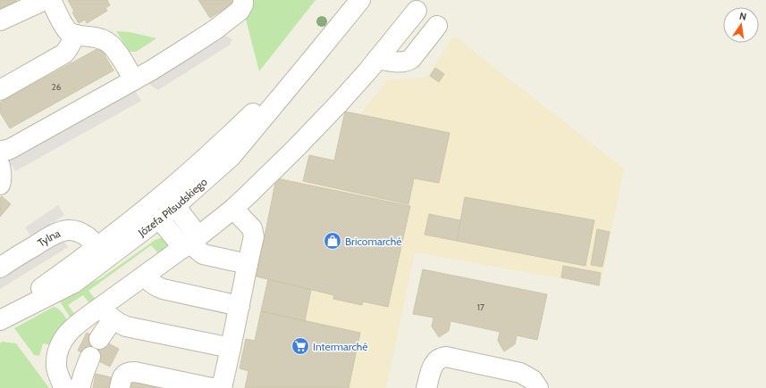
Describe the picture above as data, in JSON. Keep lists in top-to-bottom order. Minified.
{"streets":{"street":["Józefa Piłsudskiego","Tylna"]},"crossings":[["Józefa Piłsudskiego","Tylna"]],"places":{"shop":["Bricomarché"],"supermarket":["Intermarché"]},"house_numbers":["26","17"],"north":"top"}
